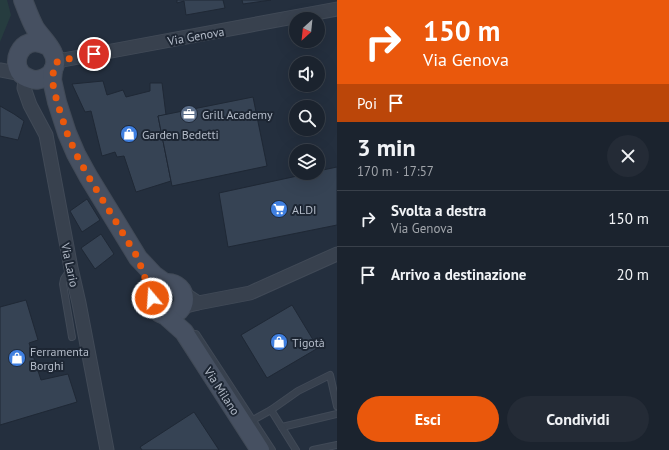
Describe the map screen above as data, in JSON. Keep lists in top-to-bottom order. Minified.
{"streets":{"main road":["Via Milano"],"street":["Via Genova","Via Lario"]},"crossings":[["Via Genova","Via Lario"]],"places":{"office":["Grill Academy"],"shop":["Garden Bedetti","Tigotà","Ferramenta Borghi"],"supermarket":["ALDI"]},"north":"bottom left","page":{"turn":["150 m","Via Genova"],"then":"Poi","heading":["3 min","170 m · 17:57"],"list":[{"name":"Svolta a destra","note":"Via Genova","value":"150 m"},{"name":"Arrivo a destinazione","value":"20 m"}],"buttons":["Esci","Condividi"]}}
